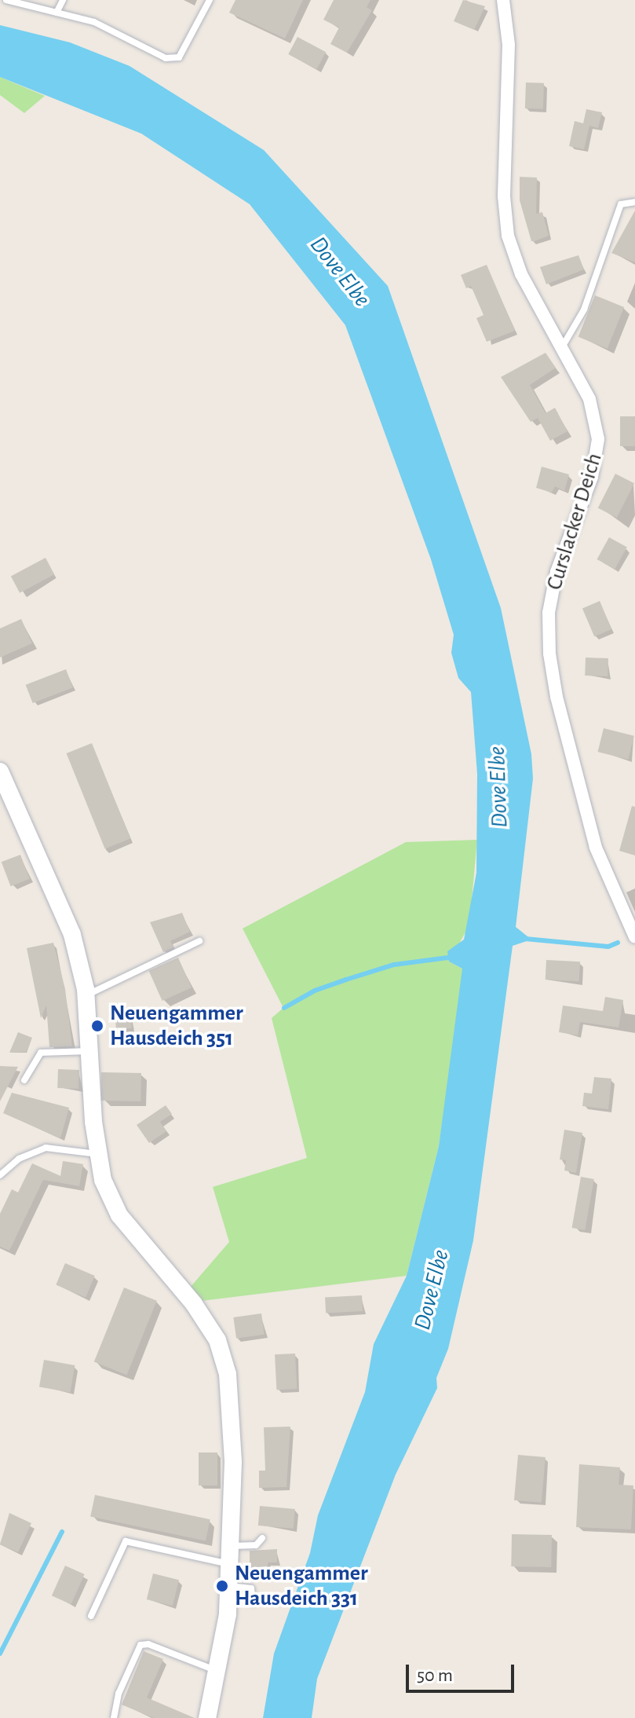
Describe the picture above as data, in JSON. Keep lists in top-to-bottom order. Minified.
{"streets":{"street":["Curslacker Deich"]},"water":["Dove Elbe"],"places":["Neuengammer Hausdeich 351","Neuengammer Hausdeich 331"],"scale_bar":"50 m"}
